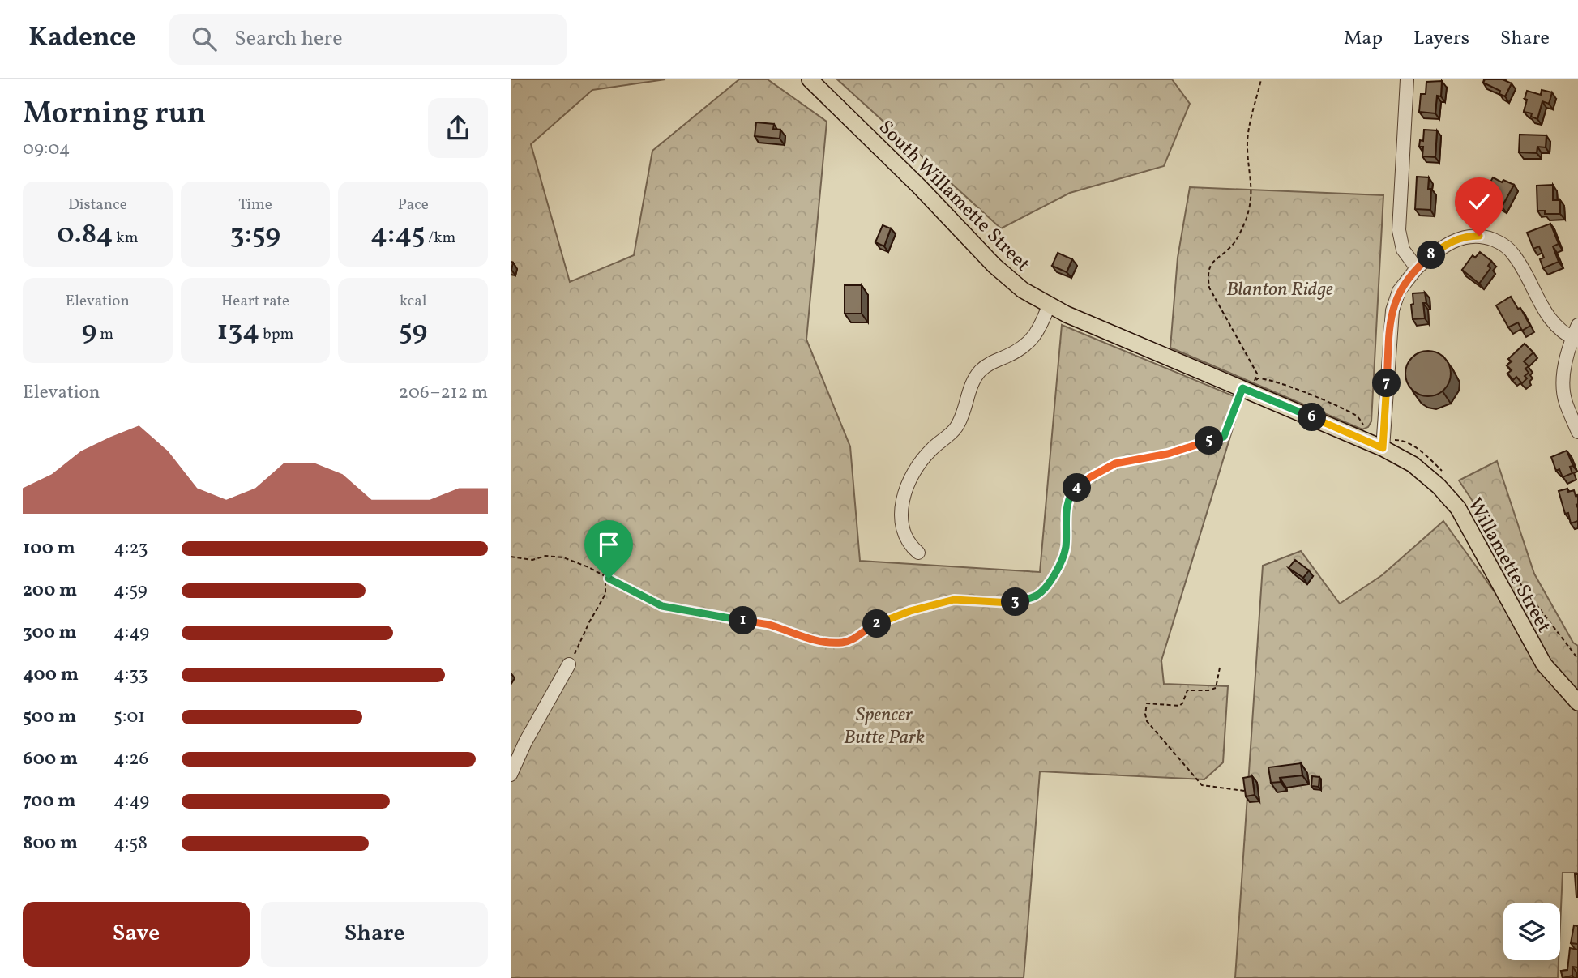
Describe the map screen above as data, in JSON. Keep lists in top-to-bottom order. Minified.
{"streets":{"main road":["South Willamette Street","Willamette Street"]},"crossings":[["South Willamette Street","Willamette Street"]],"parks":["Blanton Ridge","Spencer Butte Park"],"page":{"header":"Kadence","search":"Search here","nav":["Map","Layers","Share"],"heading":["Morning run","09:04"],"stats":[["Distance","0.84 km"],["Time","3:59"],["Pace","4:45 /km"],["Elevation","9 m"],["Heart rate","134 bpm"],["kcal","59"]],"pins":["8","7","6","5","4","3","1","2"],"chart":["Elevation","206–212 m"],"list":[{"name":"100 m","note":"4:23"},{"name":"200 m","note":"4:59"},{"name":"300 m","note":"4:49"},{"name":"400 m","note":"4:33"},{"name":"500 m","note":"5:01"},{"name":"600 m","note":"4:26"},{"name":"700 m","note":"4:49"},{"name":"800 m","note":"4:58"}],"buttons":["Save","Share"]}}
